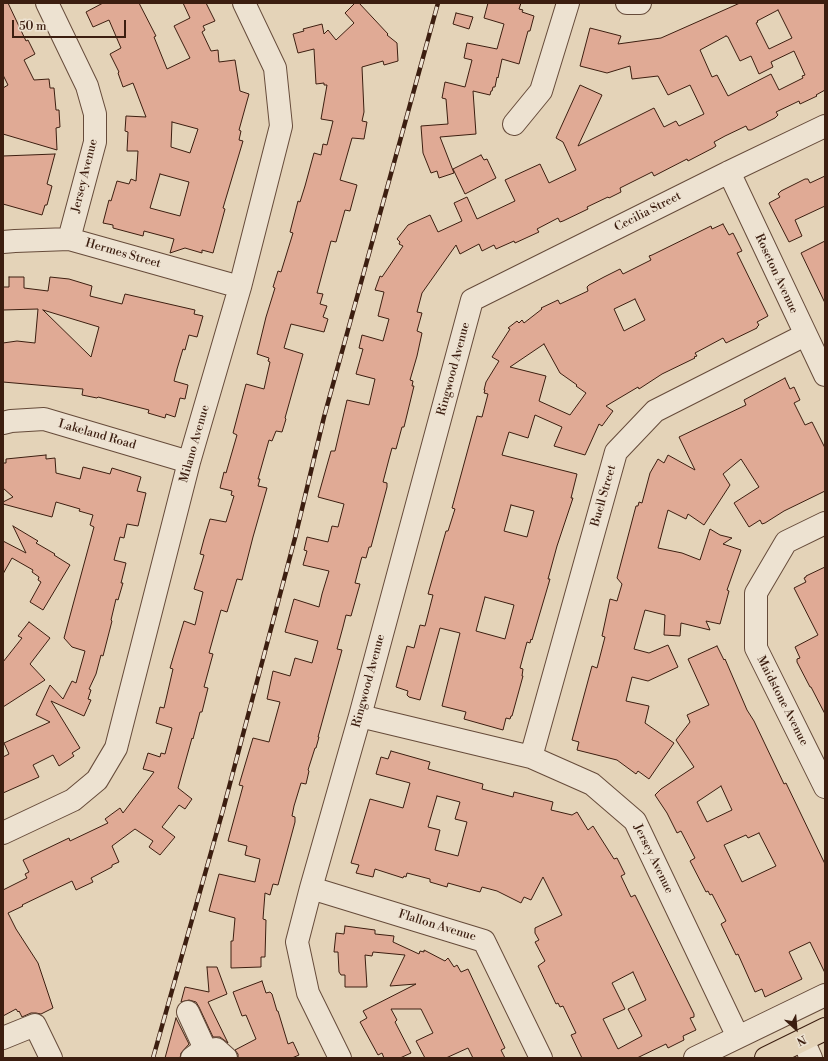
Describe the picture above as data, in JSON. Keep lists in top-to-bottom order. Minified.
{"streets":{"street":["Jersey Avenue","Cecilia Street","Hermes Street","Roseton Avenue","Ringwood Avenue","Lakeland Road","Milano Avenue","Buell Street","Maidstone Avenue","Flallon Avenue"]},"crossings":[["Jersey Avenue","Hermes Street"],["Jersey Avenue","Ringwood Avenue"],["Jersey Avenue","Buell Street"],["Cecilia Street","Roseton Avenue"],["Cecilia Street","Ringwood Avenue"],["Hermes Street","Milano Avenue"],["Roseton Avenue","Buell Street"],["Ringwood Avenue","Flallon Avenue"],["Lakeland Road","Milano Avenue"]],"scale_bar":"50 m","north":"bottom right"}
